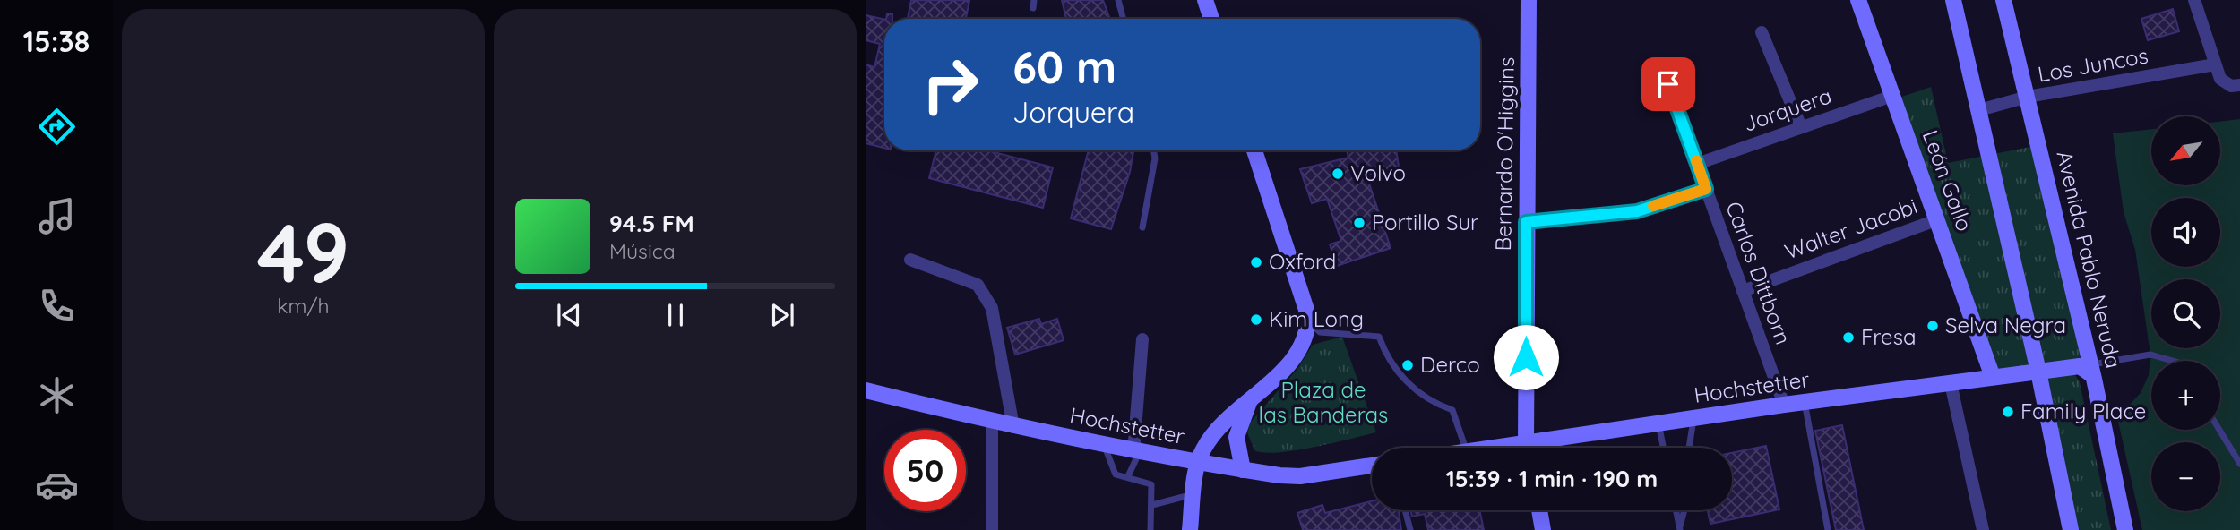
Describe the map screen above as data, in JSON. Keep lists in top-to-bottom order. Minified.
{"streets":{"main road":["Bernardo O'Higgins","León Gallo","Avenida Pablo Neruda","Hochstetter"],"street":["Los Juncos","Jorquera","Walter Jacobi","Carlos Dittborn"]},"crossings":[["Los Juncos","Avenida Pablo Neruda"],["Jorquera","León Gallo"],["Jorquera","Carlos Dittborn"],["Bernardo O'Higgins","Hochstetter"],["León Gallo","Walter Jacobi"],["León Gallo","Hochstetter"],["Walter Jacobi","Carlos Dittborn"],["Avenida Pablo Neruda","Hochstetter"],["Carlos Dittborn","Hochstetter"]],"parks":["Plaza de las Banderas"],"places":["Volvo","Portillo Sur","Oxford","Kim Long","Selva Negra","Fresa","Derco","Family Place"],"north":"bottom left","page":{"tabs":"15:38","tile":["49","km/h"],"turn":["60 m","Jorquera"],"map_buttons":["+","−"],"song":["94.5 FM","Música"],"limit":"50","trip":"15:39 · 1 min · 190 m"}}
